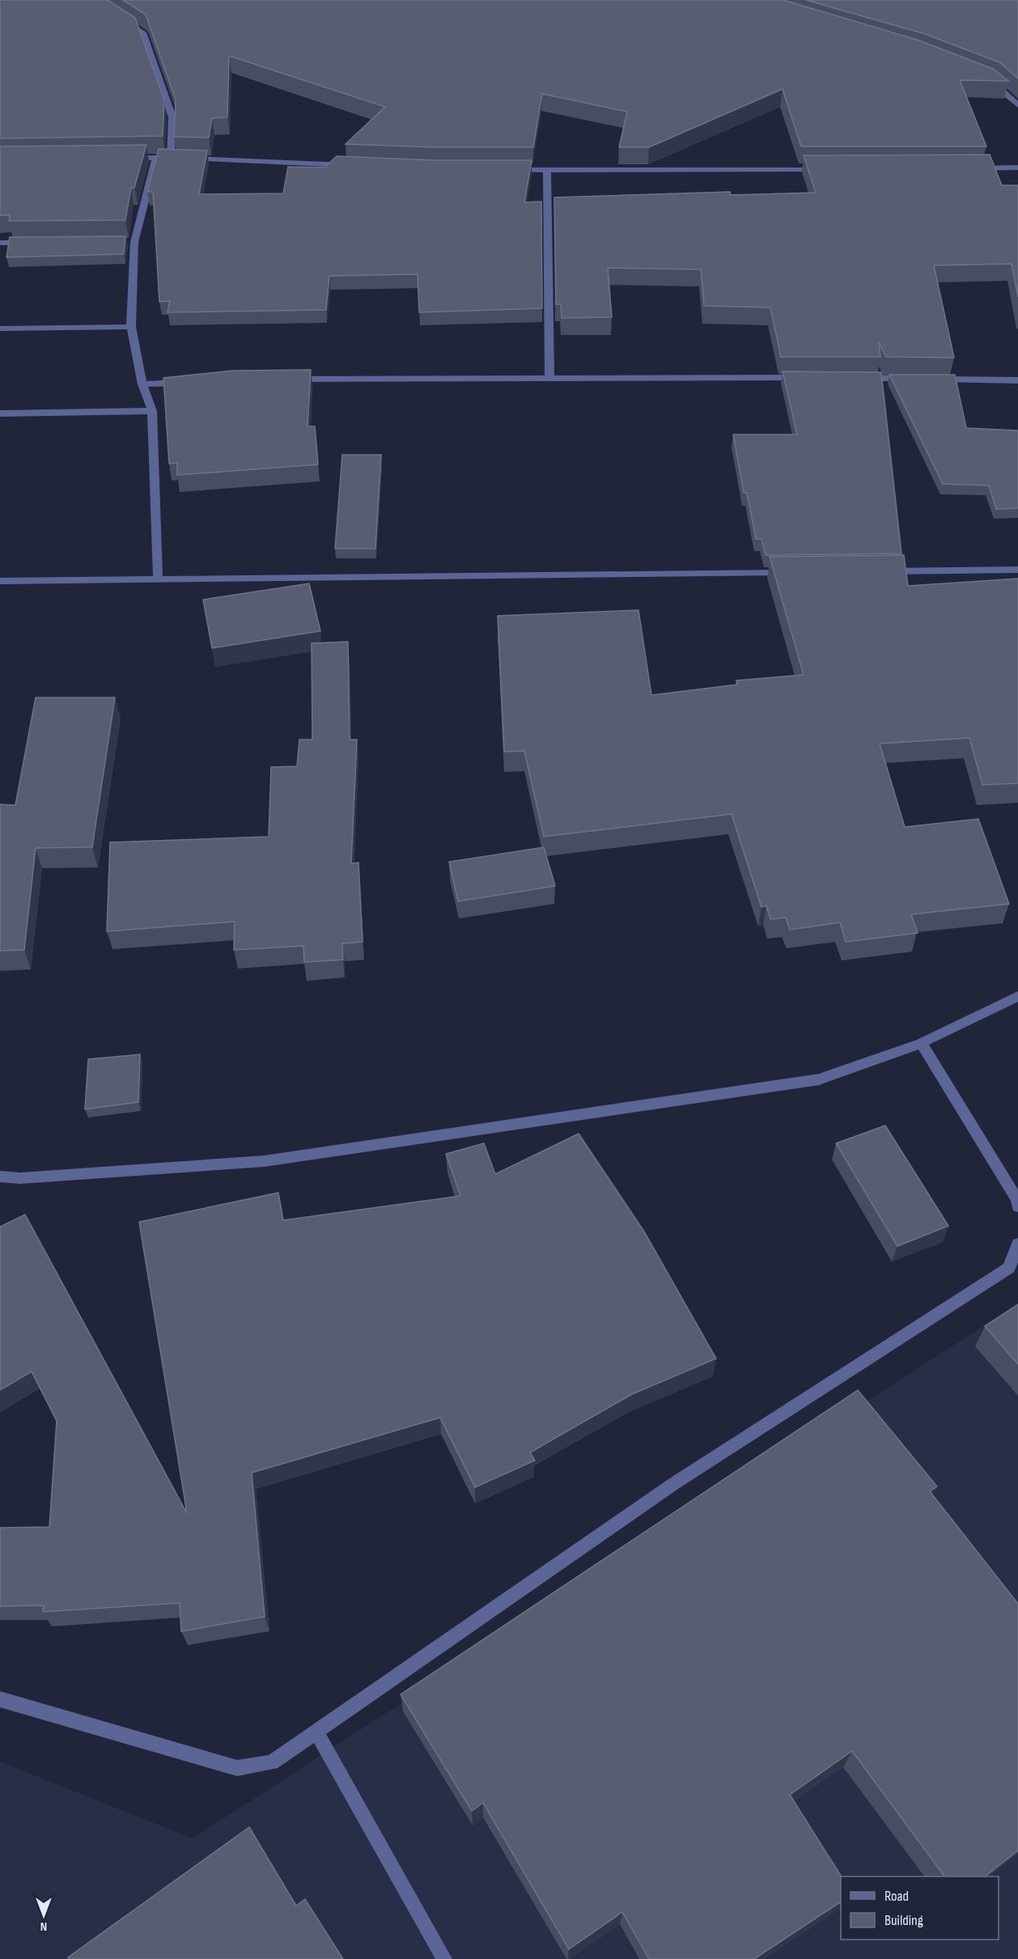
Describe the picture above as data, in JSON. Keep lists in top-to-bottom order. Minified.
{"legend":["Road","Building"],"north":"bottom"}
